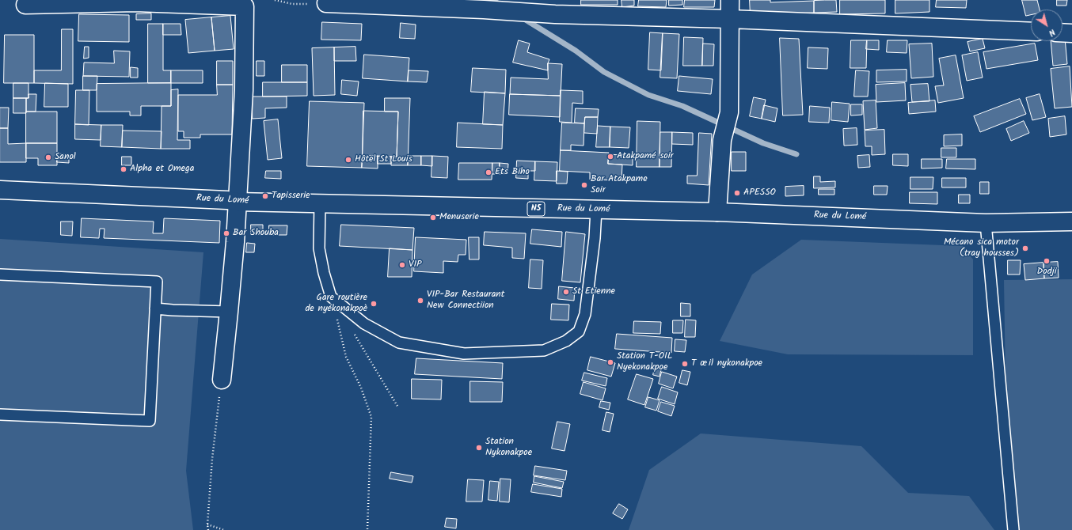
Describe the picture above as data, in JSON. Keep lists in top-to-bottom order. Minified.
{"streets":{"street":["Rue du Lomé","N5"]},"places":["Atakpamé soir","Sanol","Hôtel St Louis","Alpha et Omega","Ets Biho","Bar Atakpame Soir","APESSO","Tapisserie","Menuserie","Bar Shouba","Mécano sica motor (tray housses)","Dodji","VIP","St Etienne","VIP-Bar Restaurant New Connectiion","Gare routière de nyékonakpoè","Station T-OIL Nyekonakpoe","T œil nykonakpoe","Station Nykonakpoe"],"north":"bottom right"}
